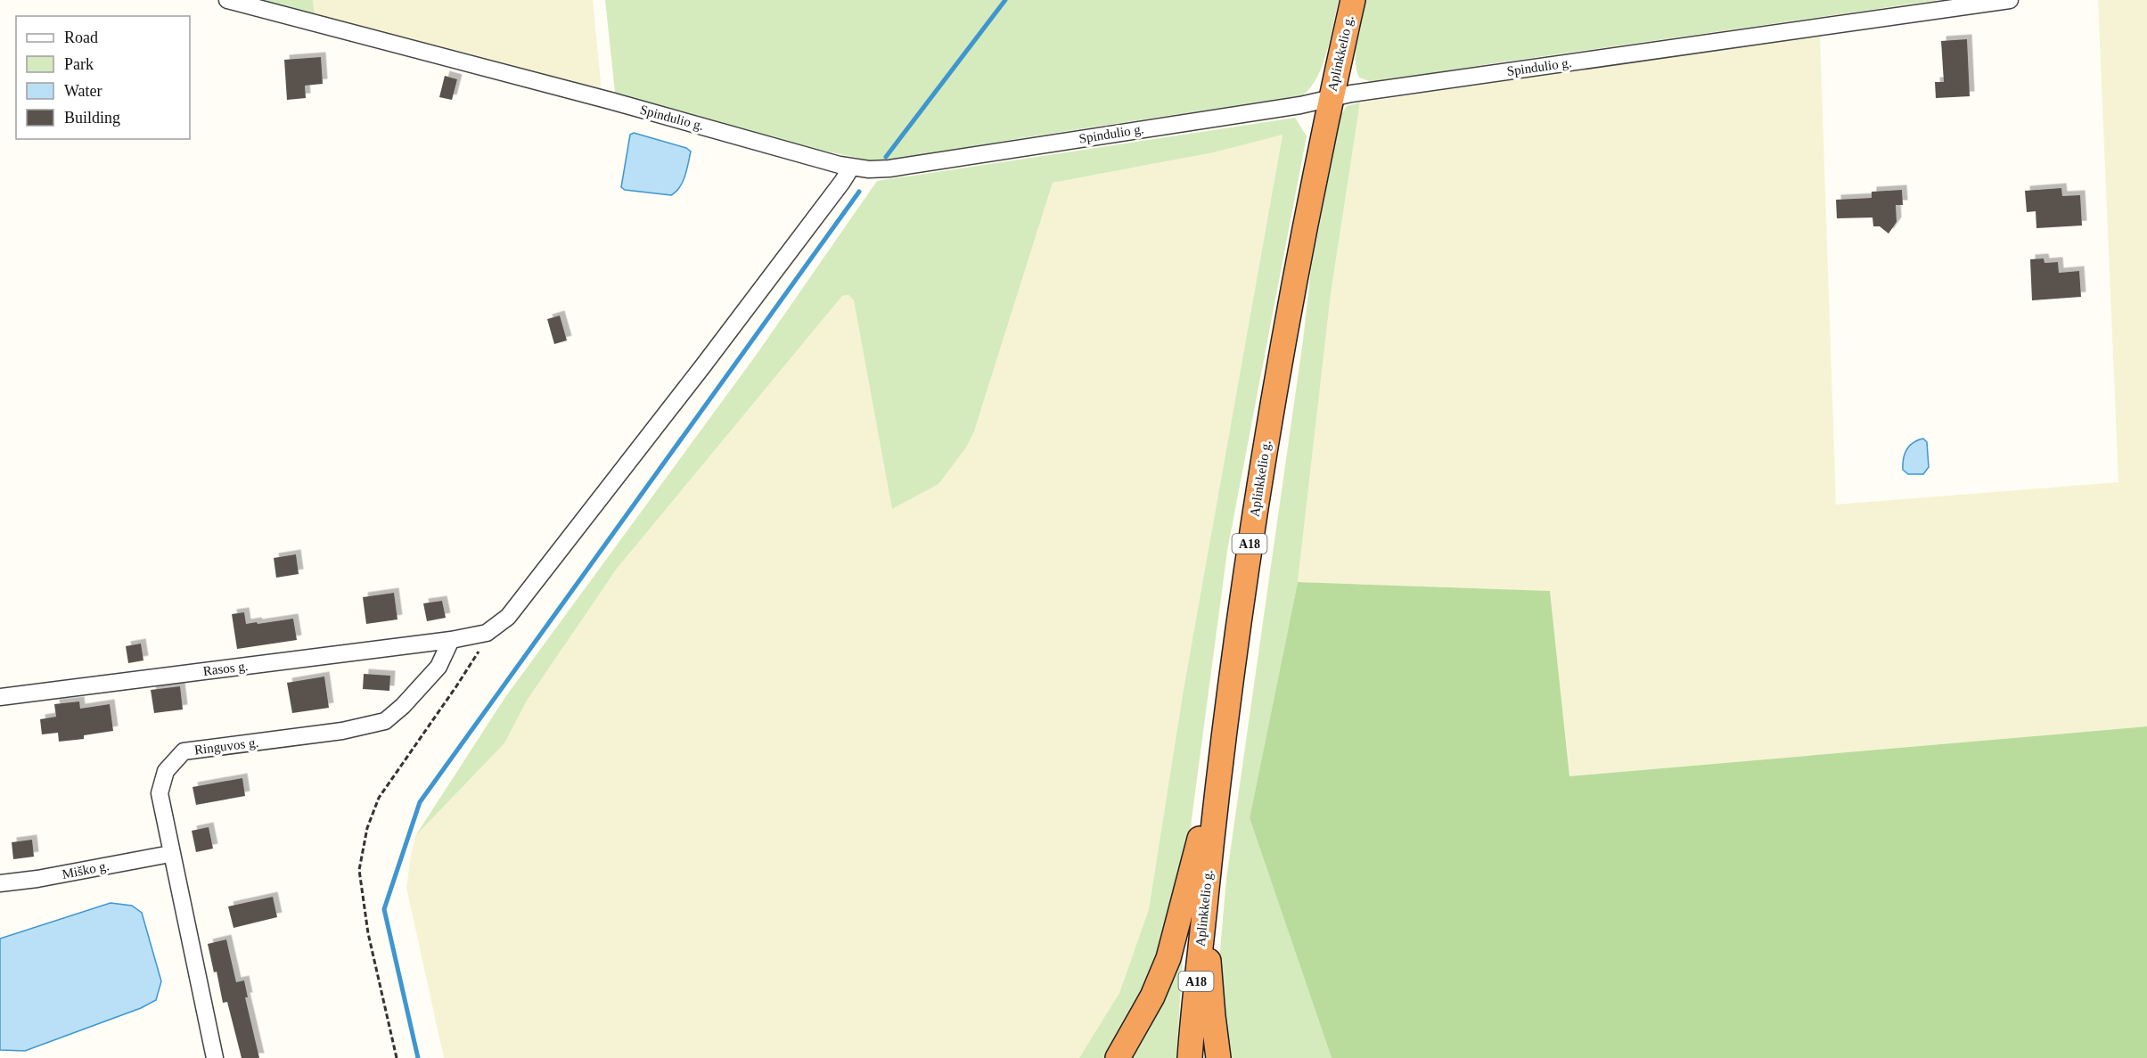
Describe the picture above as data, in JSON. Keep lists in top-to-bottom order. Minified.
{"streets":{"highway":["Aplinkkelio g.","A18"],"street":["Spindulio g.","Rasos g.","Ringuvos g.","Miško g."]},"crossings":[["Aplinkkelio g.","Spindulio g."],["Rasos g.","Ringuvos g."],["Ringuvos g.","Miško g."]],"legend":["Road","Park","Water","Building"]}
